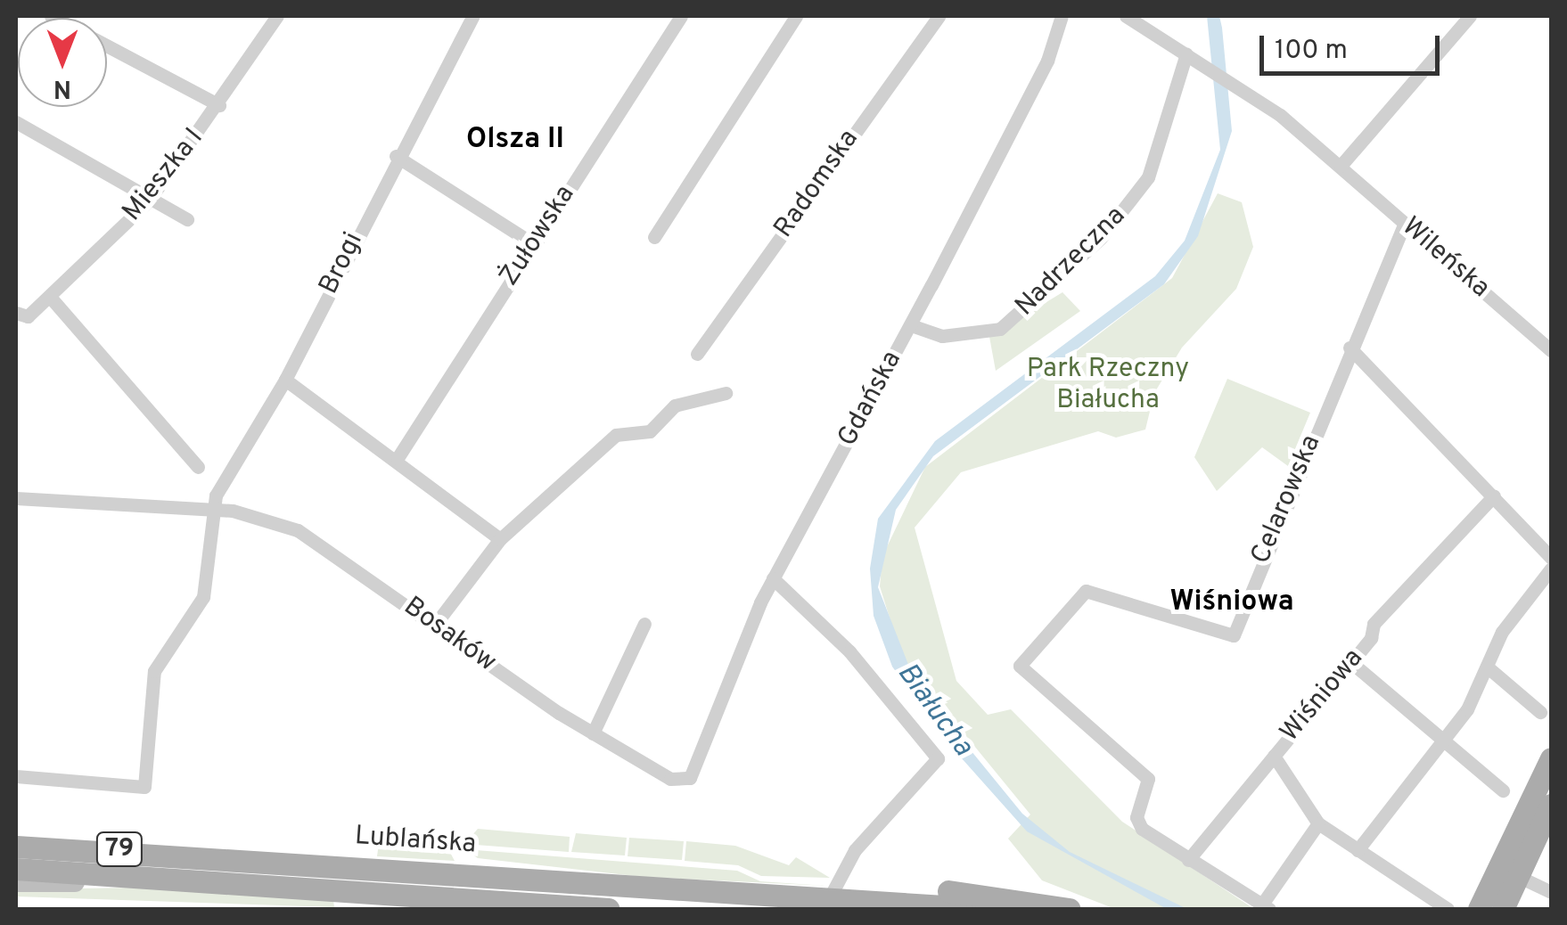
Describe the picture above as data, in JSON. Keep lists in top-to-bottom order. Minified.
{"streets":{"main road":["Lublańska","79"],"street":["Mieszka I","Radomska","Żułowska","Wileńska","Nadrzeczna","Brogi","Gdańska","Celarowska","Bosaków","Wiśniowa"]},"crossings":[["Wileńska","Nadrzeczna"],["Wileńska","Celarowska"],["Nadrzeczna","Gdańska"],["Brogi","Bosaków"],["Gdańska","Bosaków"],["Celarowska","Wiśniowa"],["Lublańska","79"]],"districts":["Olsza II","Wiśniowa"],"water":["Białucha"],"parks":["Park Rzeczny Białucha"],"scale_bar":"100 m","north":"bottom"}
